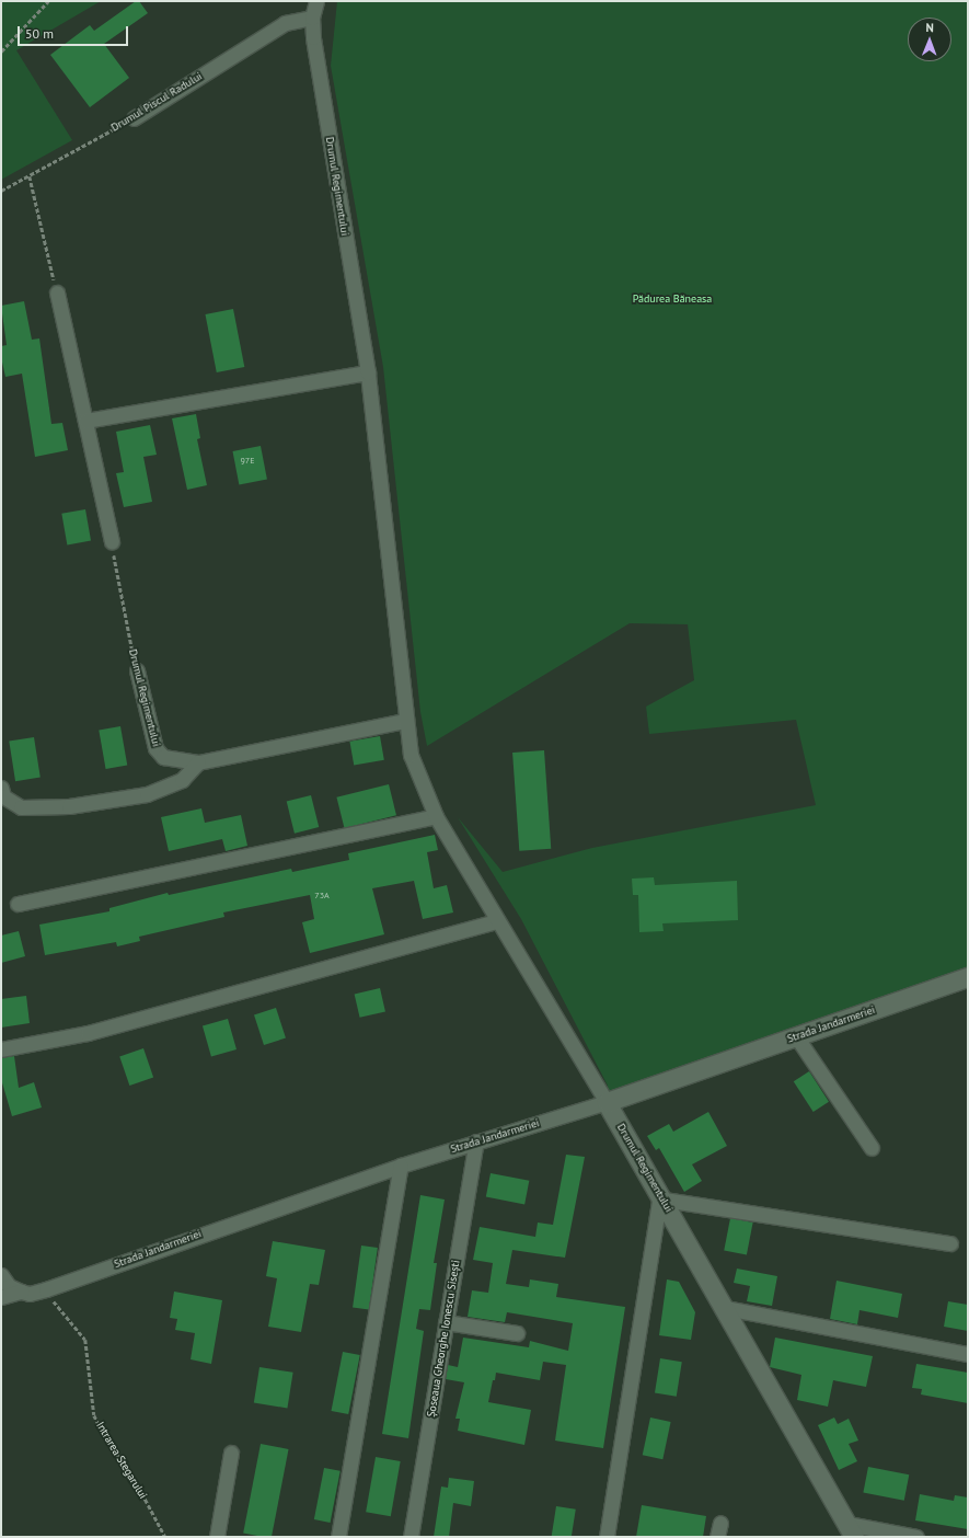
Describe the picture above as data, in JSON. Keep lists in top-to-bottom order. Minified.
{"streets":{"street":["Drumul Piscul Radului","Drumul Regimentului","Strada Jandarmeriei","Șoseaua Gheorghe Ionescu Sisești"],"path":["Intrarea Stegarului"]},"crossings":[["Drumul Piscul Radului","Drumul Regimentului"],["Drumul Regimentului","Strada Jandarmeriei"],["Strada Jandarmeriei","Șoseaua Gheorghe Ionescu Sisești"],["Strada Jandarmeriei","Intrarea Stegarului"]],"parks":["Pădurea Băneasa"],"house_numbers":["97E","73A"],"scale_bar":"50 m","north":"top"}
